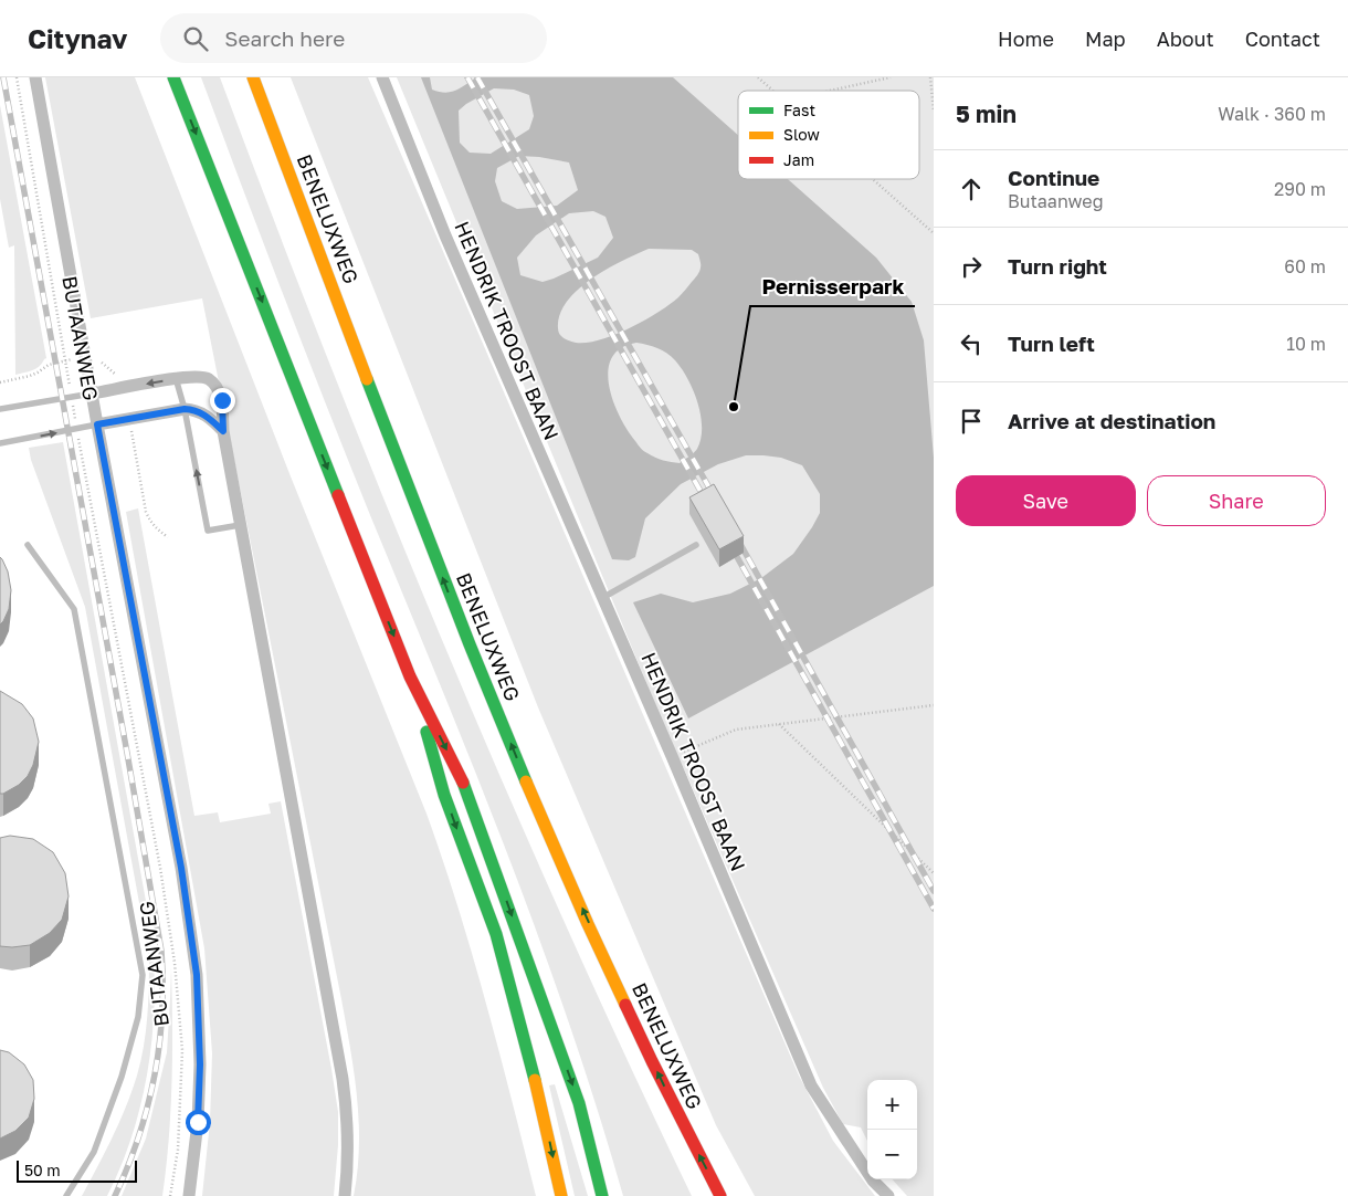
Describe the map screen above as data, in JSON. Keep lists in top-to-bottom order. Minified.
{"streets":{"highway":["BENELUXWEG"],"street":["HENDRIK TROOST BAAN","BUTAANWEG"]},"places":["Pernisserpark"],"legend":["Fast","Slow","Jam"],"scale_bar":"50 m","page":{"header":"Citynav","search":"Search here","nav":["Home","Map","About","Contact"],"heading":["5 min","Walk · 360 m"],"list":[["Continue","Butaanweg","290 m"],["Turn right","60 m"],["Turn left","10 m"],"Arrive at destination"],"buttons":["Save","Share"],"map_buttons":["+","−"],"scale":"50 m"}}
